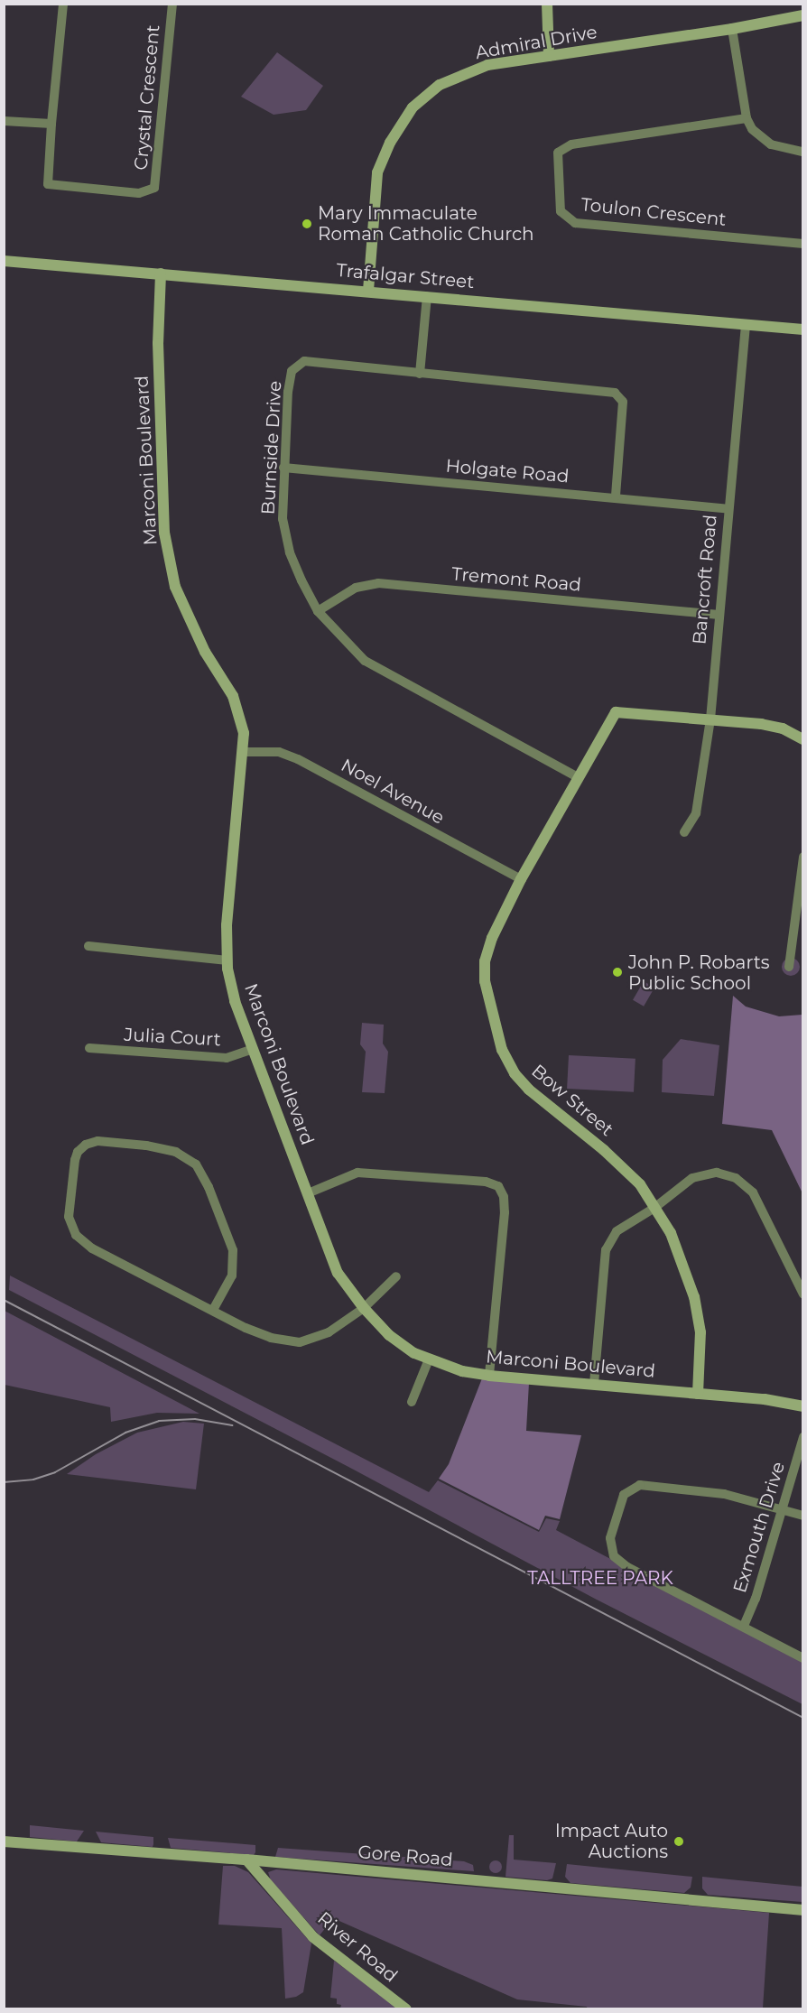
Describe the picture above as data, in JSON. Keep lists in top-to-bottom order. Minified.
{"streets":{"street":["Admiral Drive","Crystal Crescent","Toulon Crescent","Trafalgar Street","Burnside Drive","Marconi Boulevard","Holgate Road","Tremont Road","Bancroft Road","Noel Avenue","Julia Court","Bow Street","Exmouth Drive","Gore Road","River Road"]},"crossings":[["Admiral Drive","Trafalgar Street"],["Trafalgar Street","Marconi Boulevard"],["Trafalgar Street","Bancroft Road"],["Burnside Drive","Holgate Road"],["Burnside Drive","Tremont Road"],["Burnside Drive","Bow Street"],["Marconi Boulevard","Noel Avenue"],["Marconi Boulevard","Julia Court"],["Marconi Boulevard","Bow Street"],["Holgate Road","Bancroft Road"],["Tremont Road","Bancroft Road"],["Bancroft Road","Bow Street"],["Noel Avenue","Bow Street"],["Gore Road","River Road"]],"parks":["TALLTREE PARK"],"places":["Mary Immaculate Roman Catholic Church","John P. Robarts Public School","Impact Auto Auctions"]}
